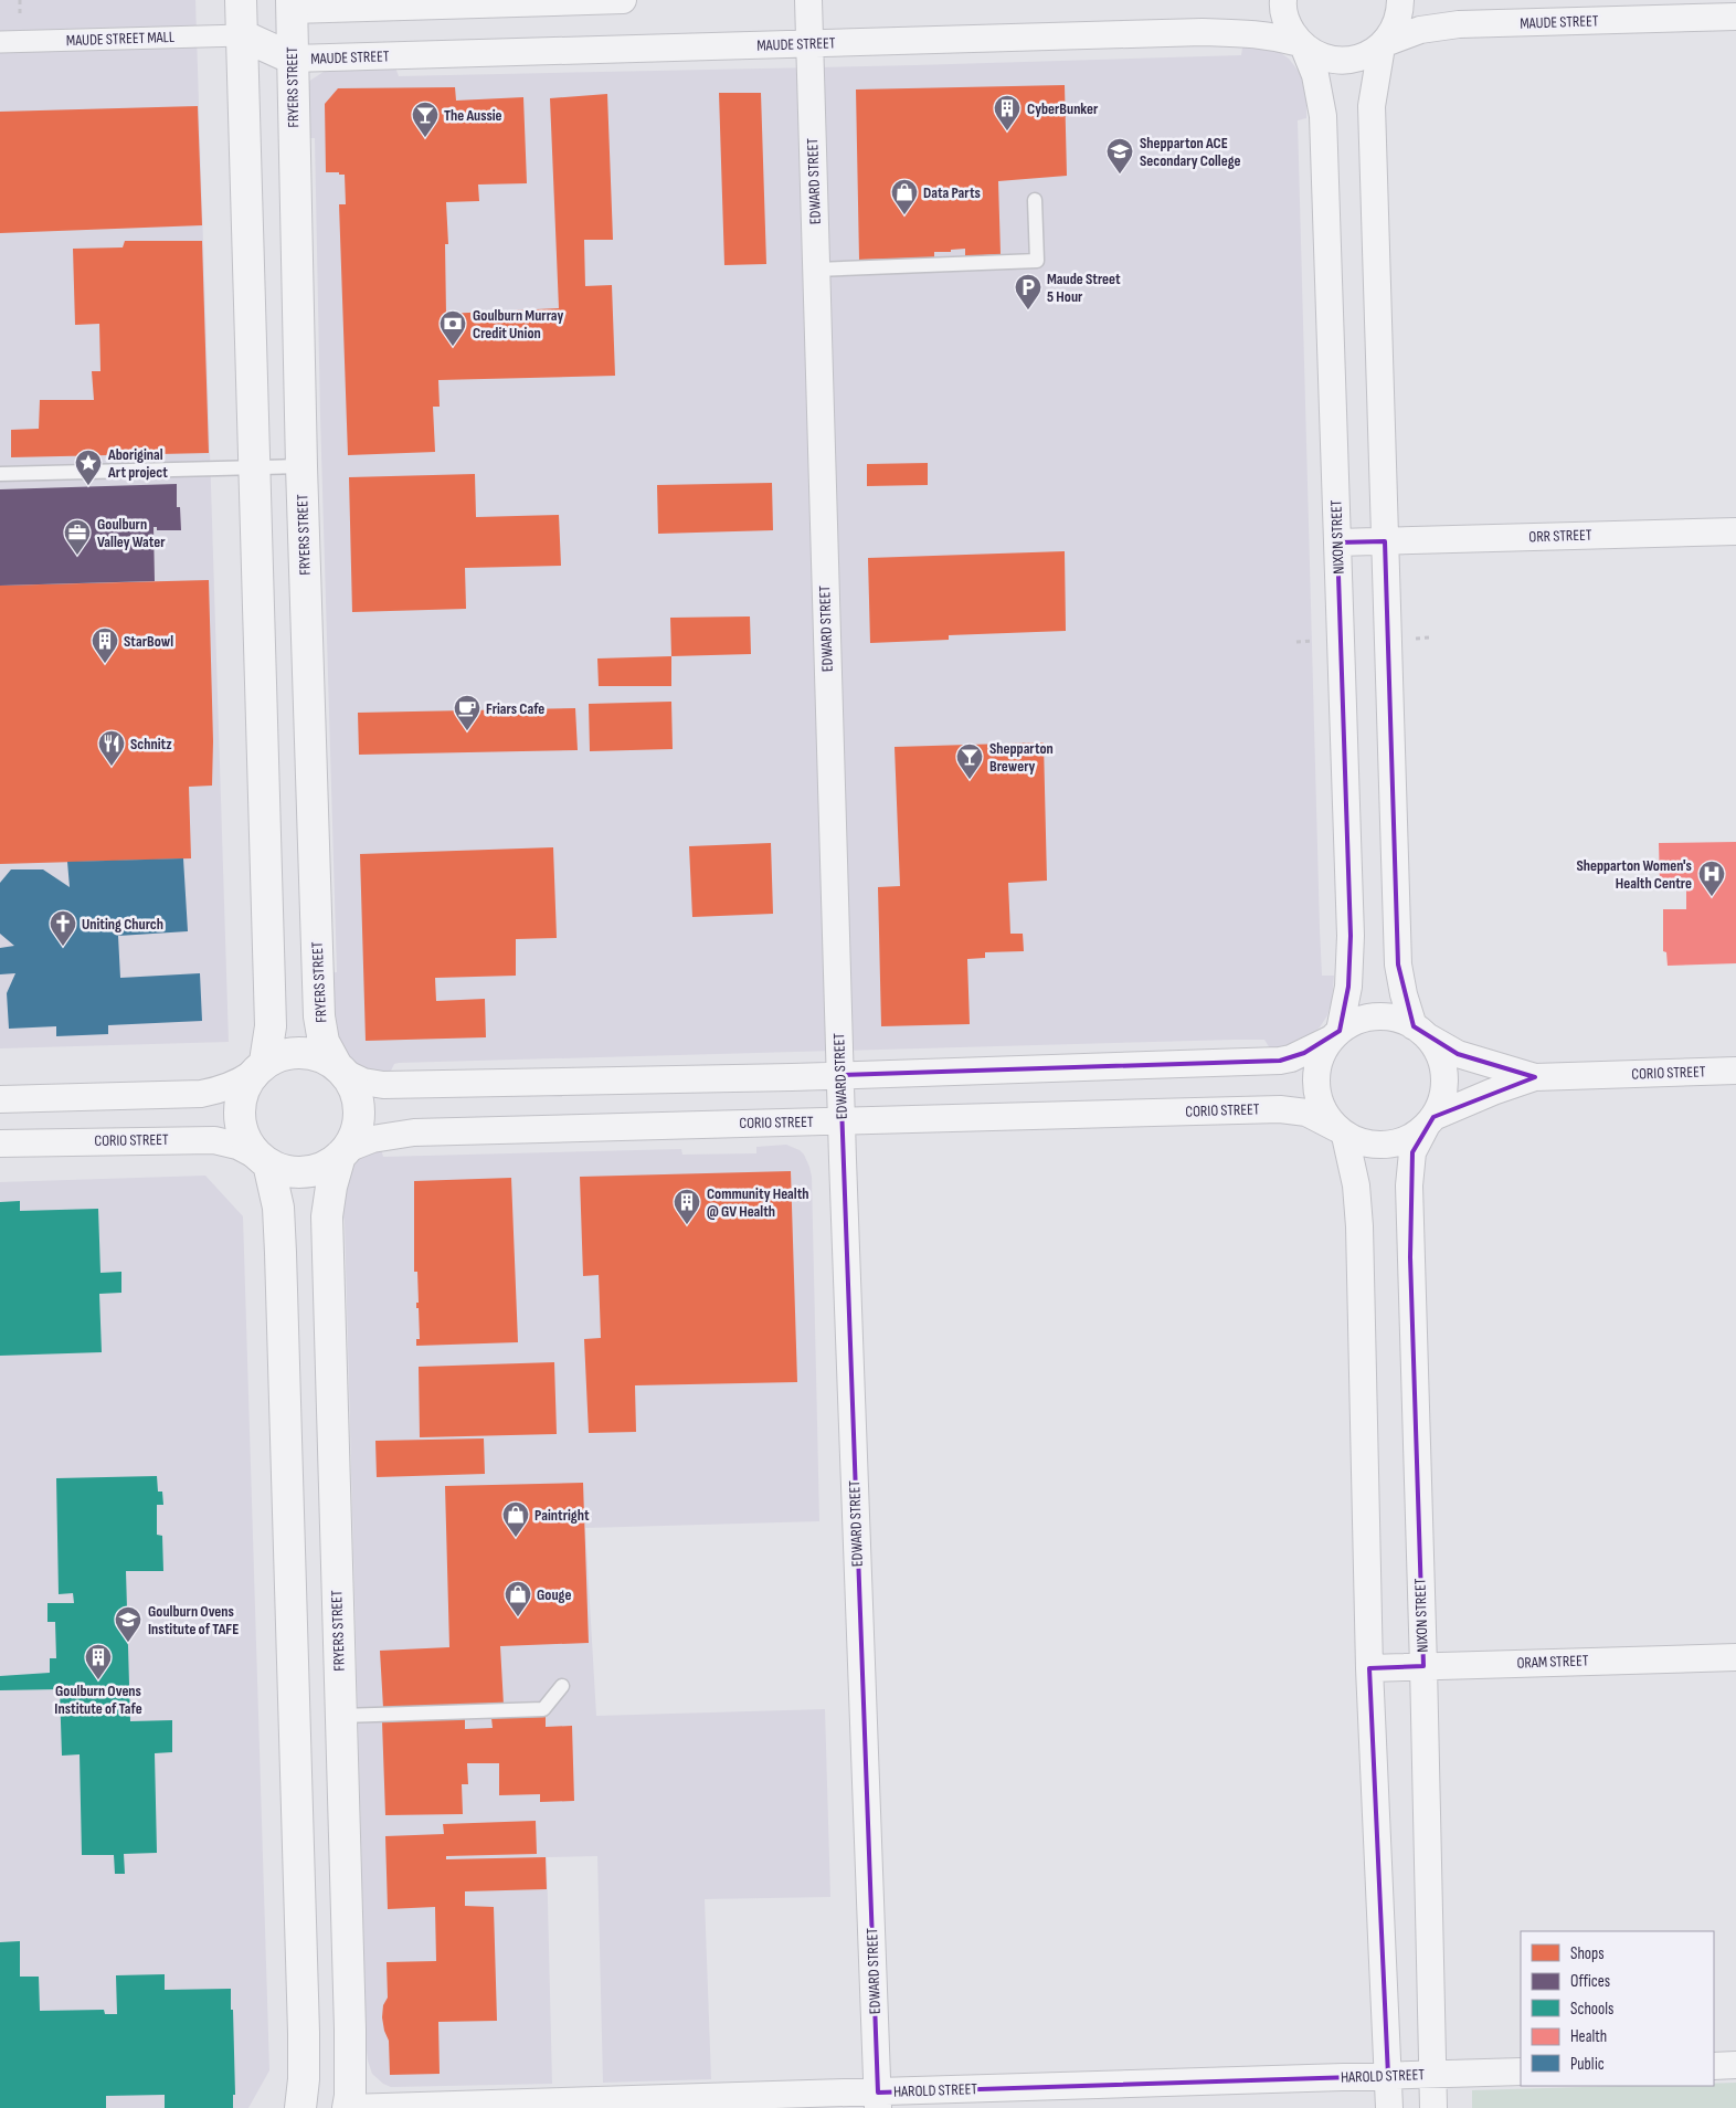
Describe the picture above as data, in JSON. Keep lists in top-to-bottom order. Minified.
{"streets":{"street":["MAUDE STREET","MAUDE STREET MALL","FRYERS STREET","EDWARD STREET","ORR STREET","NIXON STREET","CORIO STREET","ORAM STREET","HAROLD STREET"]},"crossings":[["MAUDE STREET","FRYERS STREET"],["MAUDE STREET","EDWARD STREET"],["MAUDE STREET","NIXON STREET"],["FRYERS STREET","CORIO STREET"],["FRYERS STREET","HAROLD STREET"],["EDWARD STREET","CORIO STREET"],["EDWARD STREET","HAROLD STREET"],["ORR STREET","NIXON STREET"],["NIXON STREET","CORIO STREET"],["NIXON STREET","ORAM STREET"],["NIXON STREET","HAROLD STREET"]],"places":{"building":["CyberBunker","StarBowl","Community Health @ GV Health","Goulburn Ovens Institute of Tafe"],"bar":["The Aussie","Shepparton Brewery"],"school or university":["Shepparton ACE Secondary College","Goulburn Ovens Institute of TAFE"],"shop":["Data Parts","Paintright","Gouge"],"parking":["Maude Street 5 Hour"],"bank":["Goulburn Murray Credit Union"],"place":["Aboriginal Art project"],"office":["Goulburn Valley Water"],"cafe":["Friars Cafe"],"restaurant":["Schnitz"],"hospital":["Shepparton Women's Health Centre"],"church":["Uniting Church"]},"legend":["Shops","Offices","Schools","Health","Public"]}
